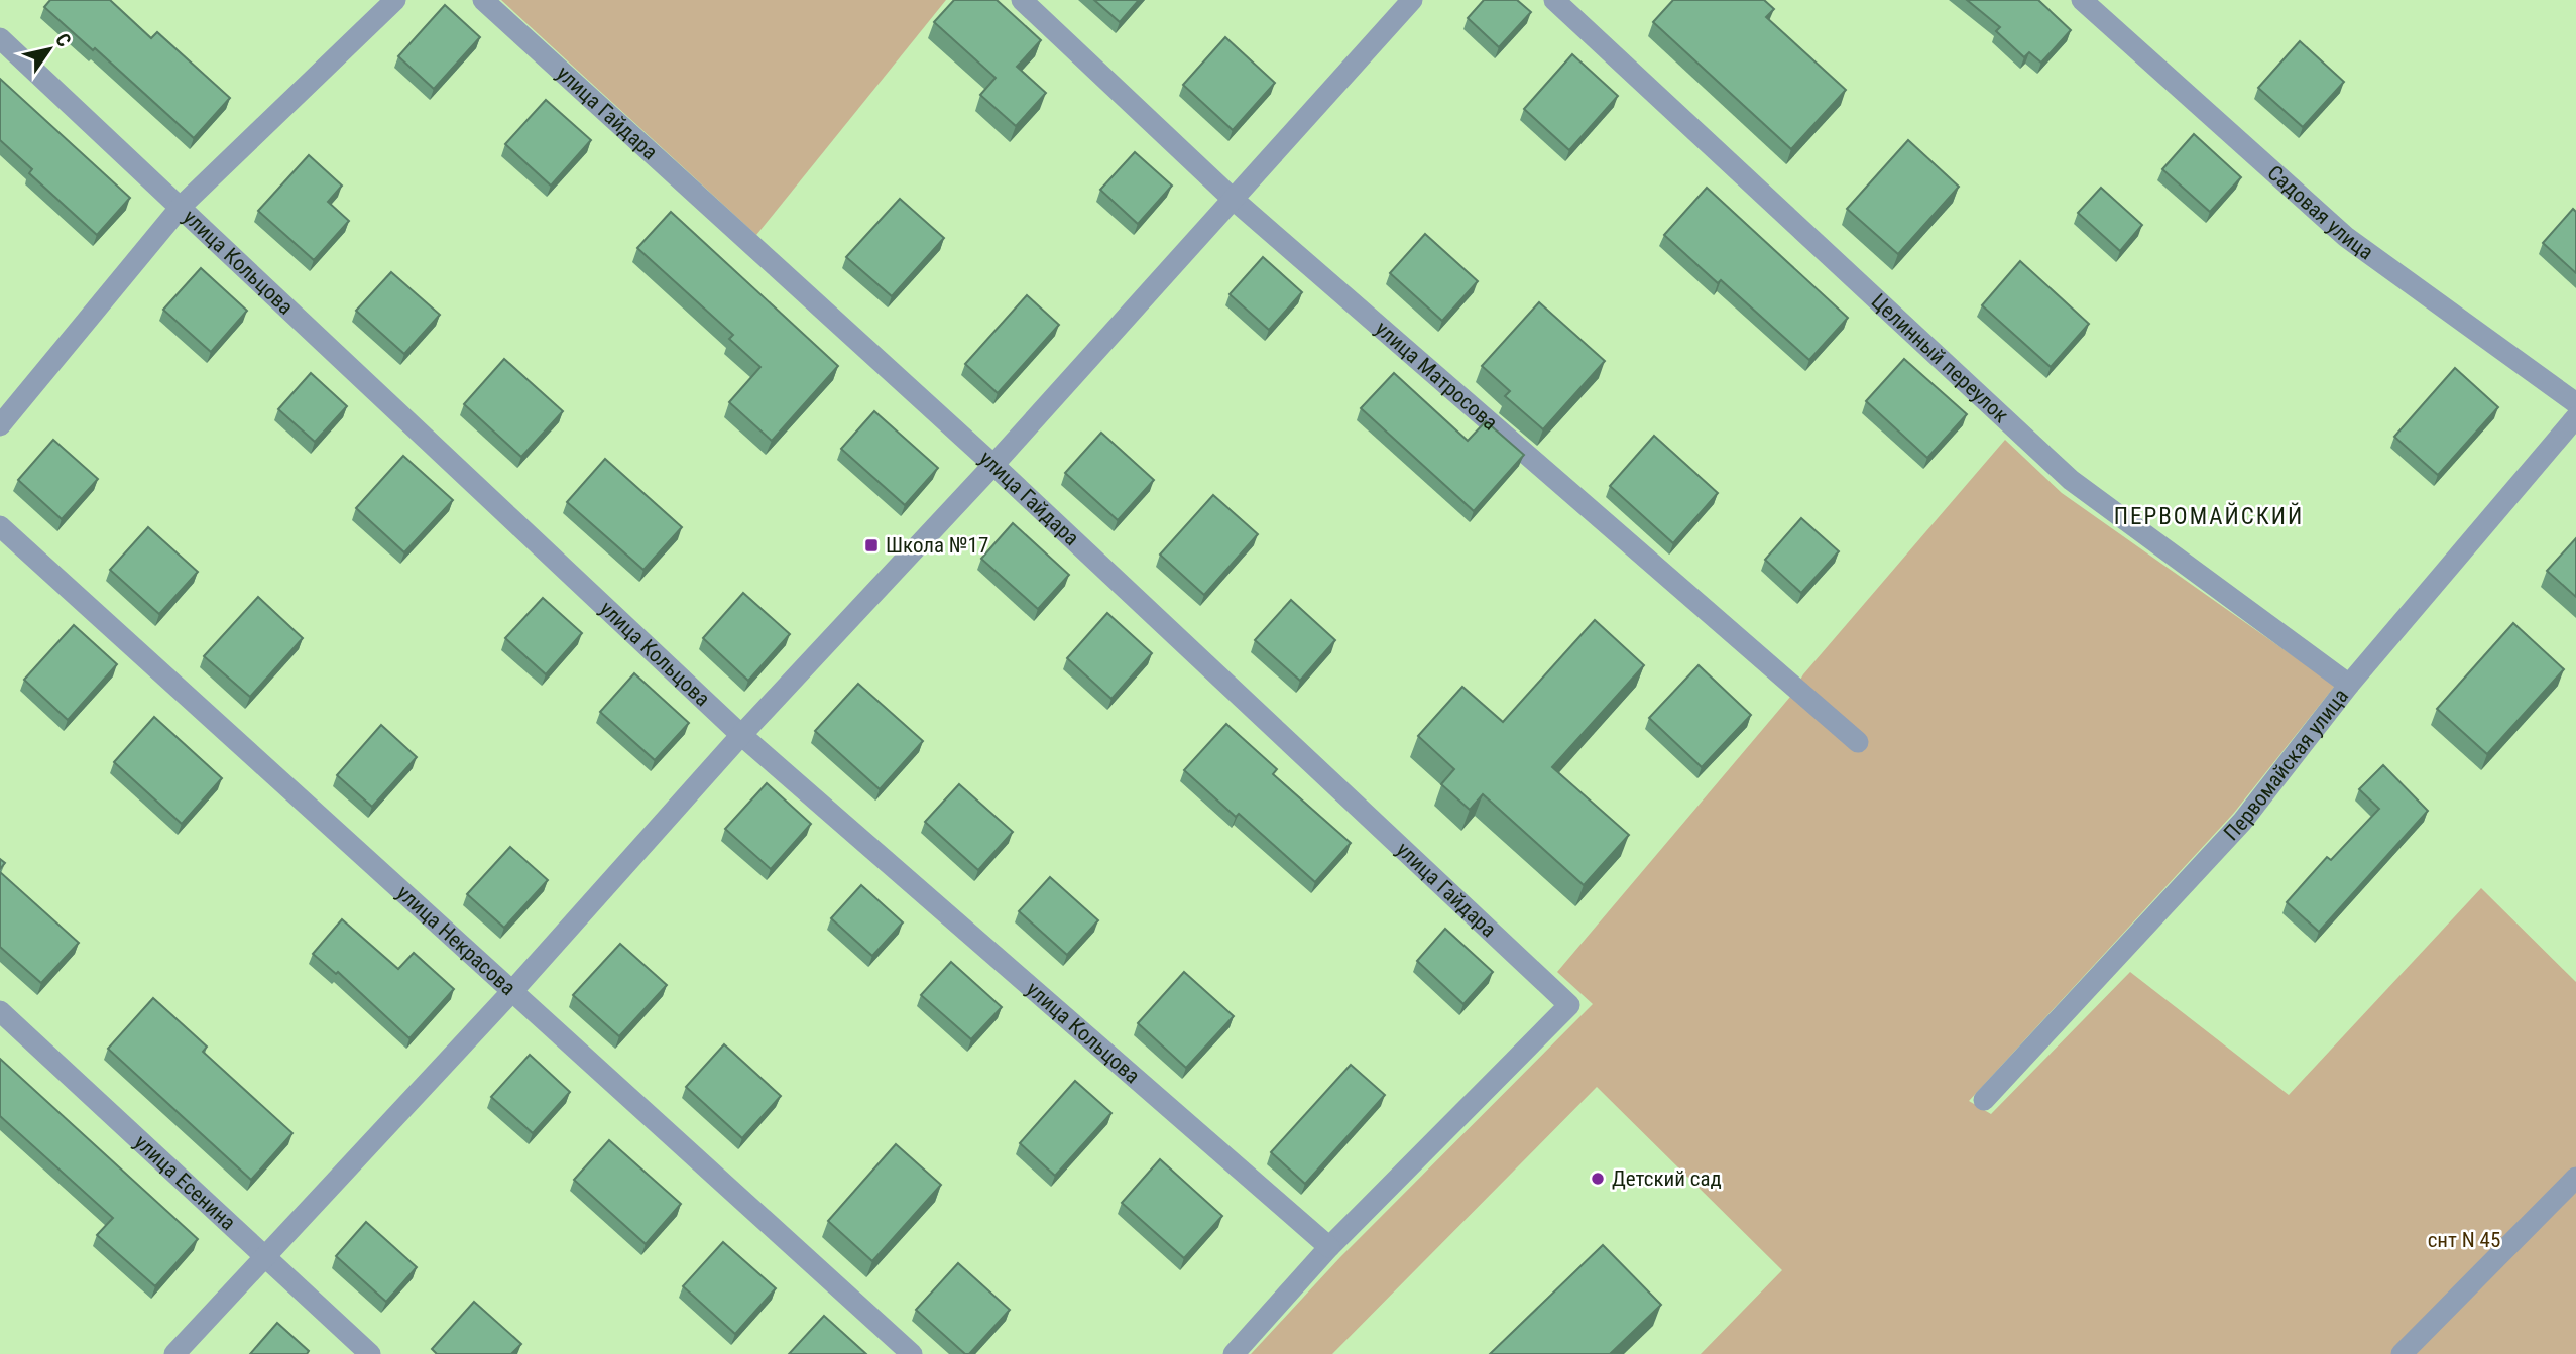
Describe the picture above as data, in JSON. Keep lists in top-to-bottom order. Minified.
{"streets":{"street":["улица Гайдара","Садовая улица","улица Кольцова","Целинный переулок","улица Матросова","Первомайская улица","улица Некрасова","улица Есенина"]},"crossings":[["улица Гайдара","улица Кольцова"],["Целинный переулок","Первомайская улица"]],"districts":["ПЕРВОМАЙСКИЙ"],"parks":["снт N 45"],"places":{"transit":["Школа №17"],"other":["Детский сад"]},"north":"top right"}
